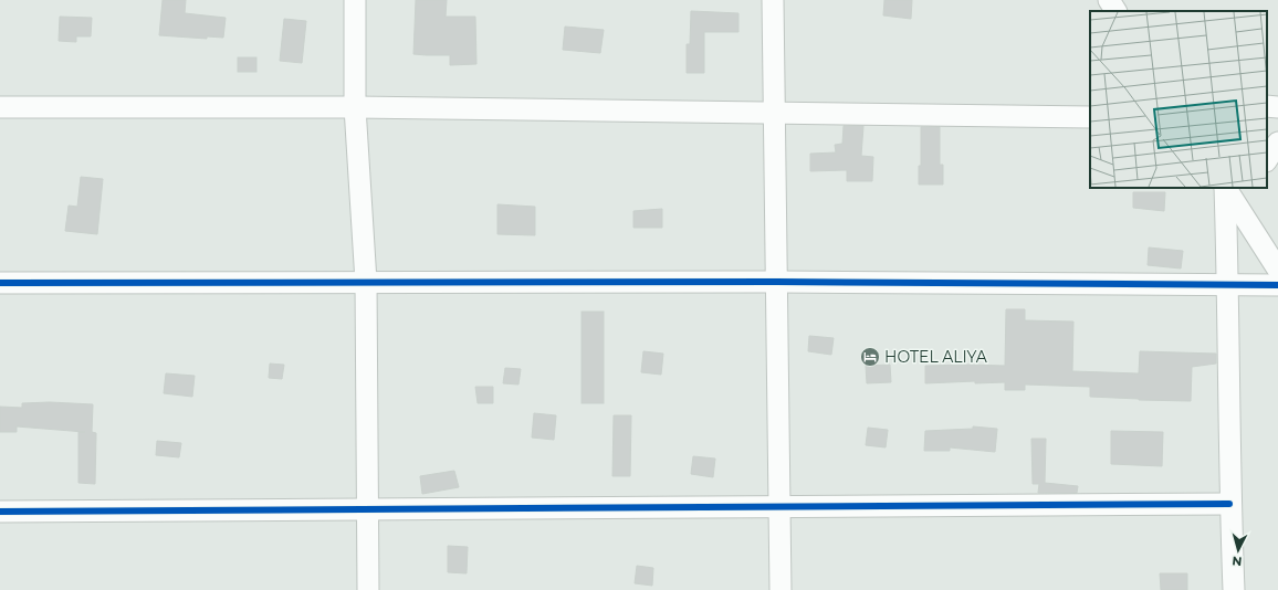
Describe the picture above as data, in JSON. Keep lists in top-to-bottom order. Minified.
{"places":{"hotel":["HOTEL ALIYA"]},"north":"bottom"}
